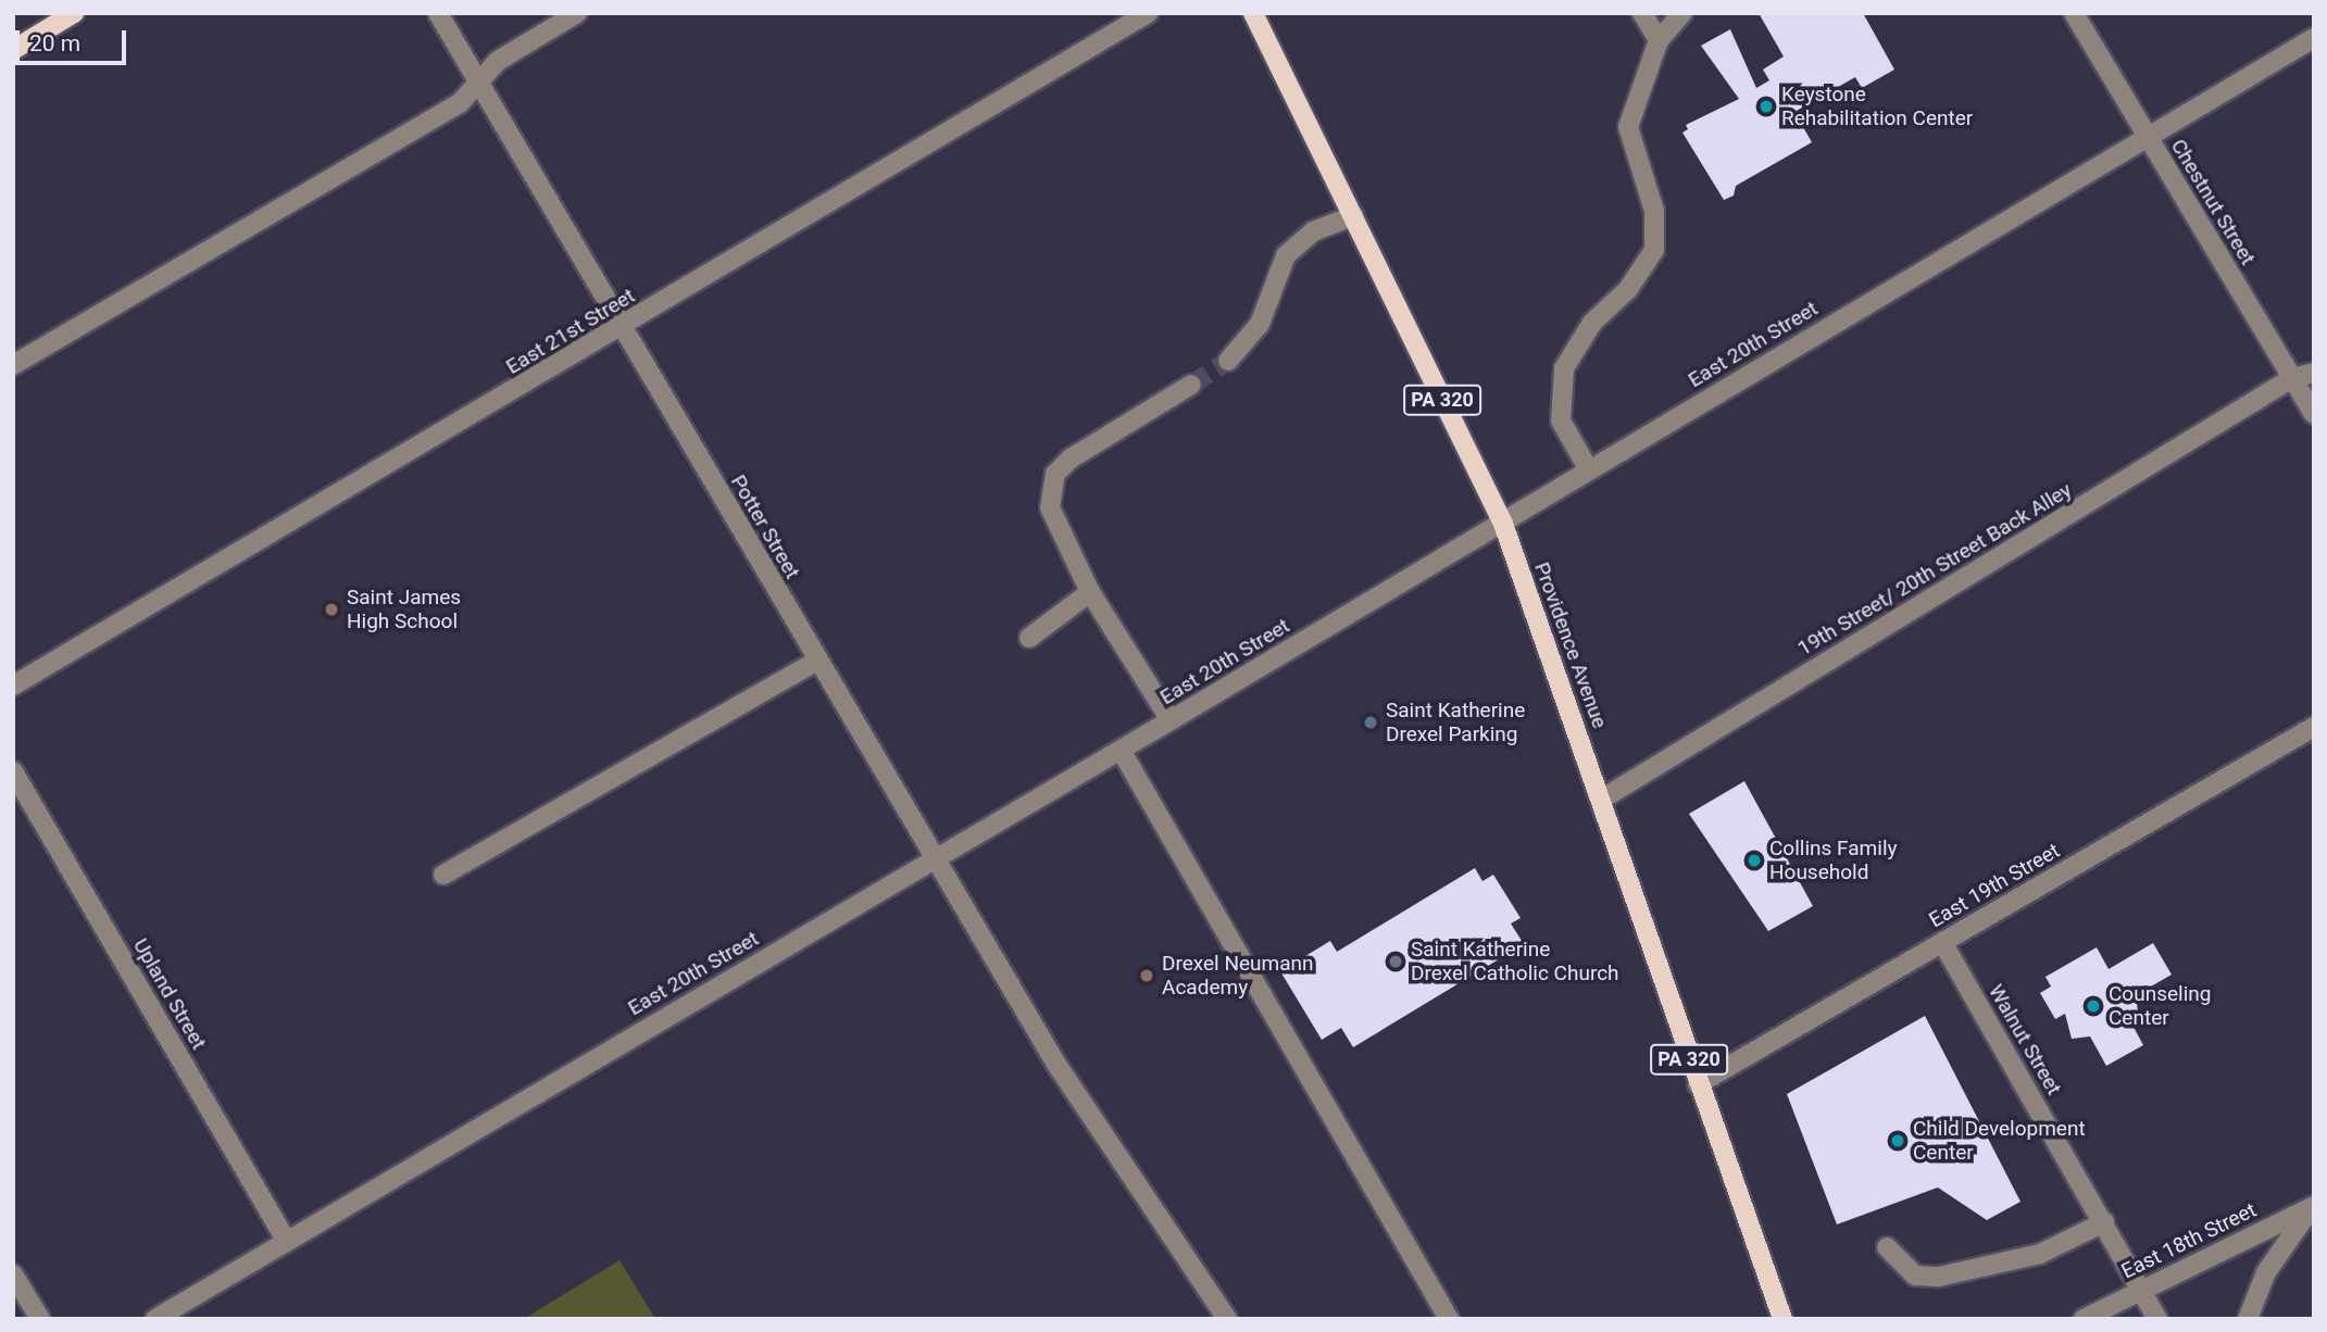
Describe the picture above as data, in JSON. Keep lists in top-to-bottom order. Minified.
{"streets":{"main road":["PA 320","Providence Avenue"],"street":["Chestnut Street","East 21st Street","East 20th Street","Potter Street","19th Street/ 20th Street Back Alley","East 19th Street","Upland Street","Walnut Street","East 18th Street"]},"crossings":[["Chestnut Street","East 20th Street"],["Chestnut Street","19th Street/ 20th Street Back Alley"],["East 21st Street","Potter Street"],["East 20th Street","Potter Street"],["East 20th Street","Providence Avenue"],["East 20th Street","Upland Street"],["19th Street/ 20th Street Back Alley","Providence Avenue"],["Providence Avenue","East 19th Street"],["East 19th Street","Walnut Street"],["Walnut Street","East 18th Street"]],"places":["Keystone Rehabilitation Center","Saint James High School","Saint Katherine Drexel Parking","Collins Family Household","Saint Katherine Drexel Catholic Church","Drexel Neumann Academy","Counseling Center","Child Development Center"],"scale_bar":"20 m"}
